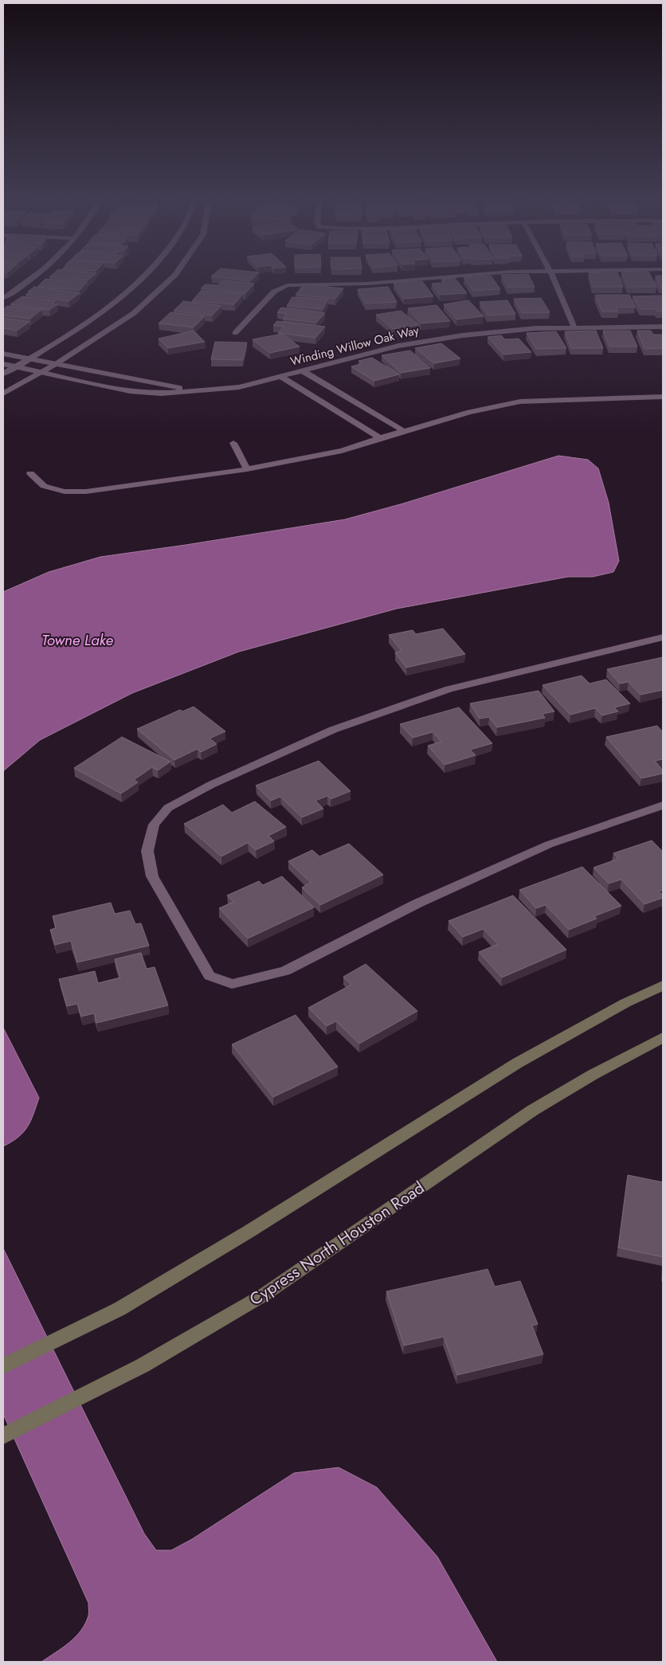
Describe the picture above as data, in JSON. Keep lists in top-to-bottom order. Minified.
{"streets":{"main road":["Cypress North Houston Road"],"street":["Winding Willow Oak Way"]},"water":["Towne Lake"]}
